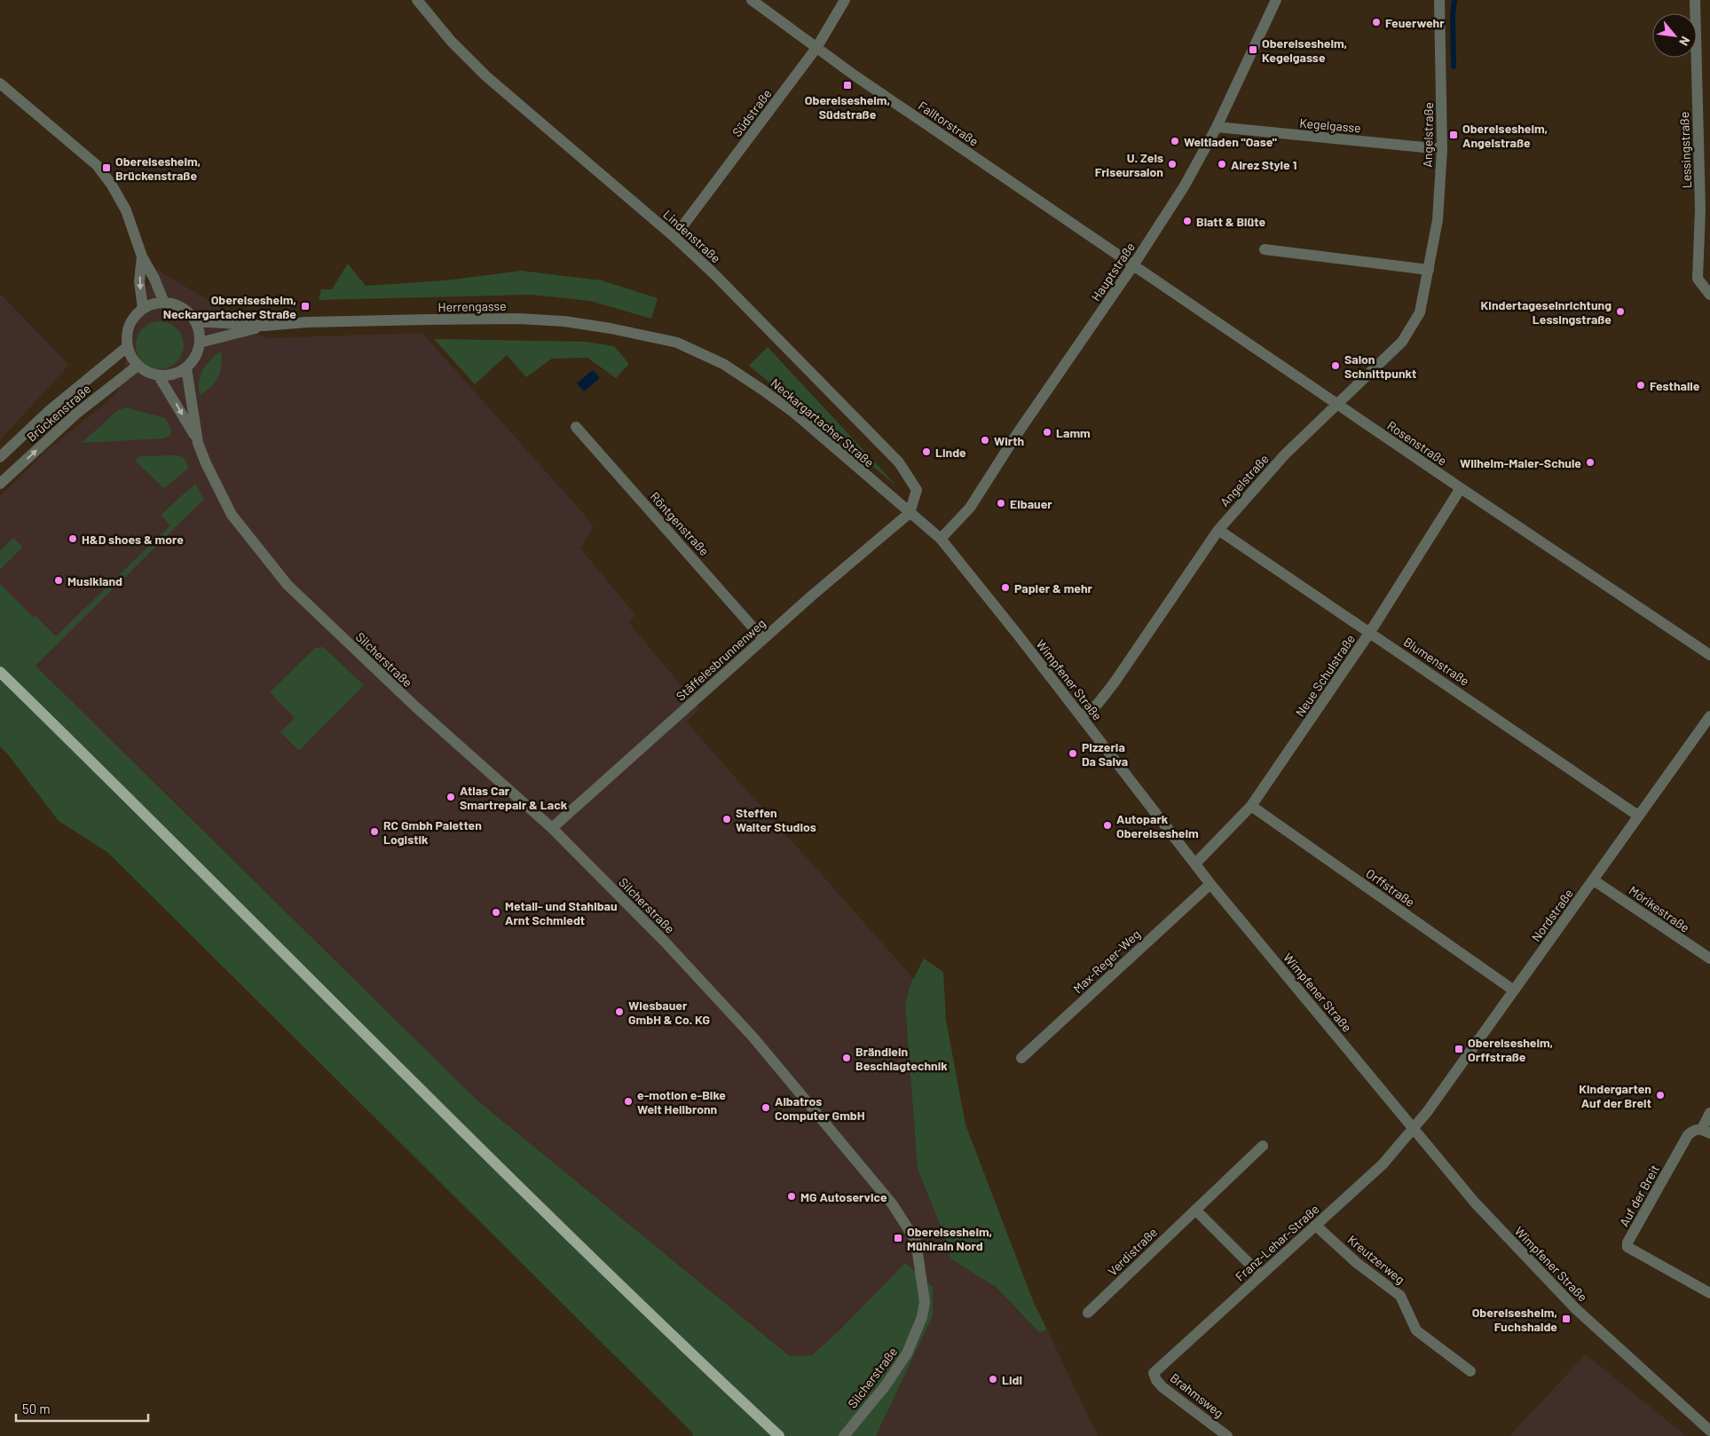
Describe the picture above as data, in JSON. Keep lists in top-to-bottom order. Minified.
{"streets":{"street":["Südstraße","Falltorstraße","Kegelgasse","Angelstraße","Lessingstraße","Lindenstraße","Hauptstraße","Herrengasse","Brückenstraße","Neckargartacher Straße","Rosenstraße","Röntgenstraße","Silcherstraße","Stäffelesbrunnenweg","Blumenstraße","Neue Schulstraße","Wimpfener Straße","Orffstraße","Mörikestraße","Nordstraße","Max-Reger-Weg","Auf der Breit","Franz-Lehar-Straße","Verdistraße","Kreutzerweg","Brahmsweg"]},"crossings":[["Südstraße","Falltorstraße"],["Südstraße","Lindenstraße"],["Falltorstraße","Hauptstraße"],["Falltorstraße","Rosenstraße"],["Kegelgasse","Angelstraße"],["Kegelgasse","Hauptstraße"],["Angelstraße","Rosenstraße"],["Angelstraße","Blumenstraße"],["Angelstraße","Wimpfener Straße"],["Lindenstraße","Neckargartacher Straße"],["Lindenstraße","Stäffelesbrunnenweg"],["Hauptstraße","Neckargartacher Straße"],["Hauptstraße","Rosenstraße"],["Hauptstraße","Wimpfener Straße"],["Herrengasse","Neckargartacher Straße"],["Brückenstraße","Silcherstraße"],["Neckargartacher Straße","Stäffelesbrunnenweg"],["Neckargartacher Straße","Wimpfener Straße"],["Rosenstraße","Neue Schulstraße"],["Röntgenstraße","Stäffelesbrunnenweg"],["Silcherstraße","Stäffelesbrunnenweg"],["Blumenstraße","Neue Schulstraße"],["Blumenstraße","Nordstraße"],["Neue Schulstraße","Wimpfener Straße"],["Neue Schulstraße","Orffstraße"],["Wimpfener Straße","Nordstraße"],["Wimpfener Straße","Max-Reger-Weg"],["Wimpfener Straße","Franz-Lehar-Straße"],["Orffstraße","Nordstraße"],["Mörikestraße","Nordstraße"],["Nordstraße","Franz-Lehar-Straße"],["Franz-Lehar-Straße","Kreutzerweg"],["Franz-Lehar-Straße","Brahmsweg"]],"places":{"other":["Feuerwehr","Weltladen \"Oase\"","U. Zeis Friseursalon","Alrez Style 1","Blatt & Blüte","Kindertageseinrichtung Lessingstraße","Salon Schnittpunkt","Festhalle","Lamm","Wirth","Linde","Wilhelm-Maier-Schule","Eibauer","H&D shoes & more","Musikland","Papier & mehr","Pizzeria Da Salva","Atlas Car Smartrepair & Lack","Steffen Walter Studios","Autopark Obereisesheim","RC Gmbh Paletten Logistik","Metall- und Stahlbau Arnt Schmiedt","Wiesbauer GmbH & Co. KG","Brändlein Beschlagtechnik","Kindergarten Auf der Breit","e-motion e-Bike Welt Heilbronn","Albatros Computer GmbH","MG Autoservice","Lidl"],"transit":["Obereisesheim, Kegelgasse","Obereisesheim, Südstraße","Obereisesheim, Angelstraße","Obereisesheim, Brückenstraße","Obereisesheim, Neckargartacher Straße","Obereisesheim, Orffstraße","Obereisesheim, Mühlrain Nord","Obereisesheim, Fuchshalde"]},"scale_bar":"50 m","north":"bottom right"}
